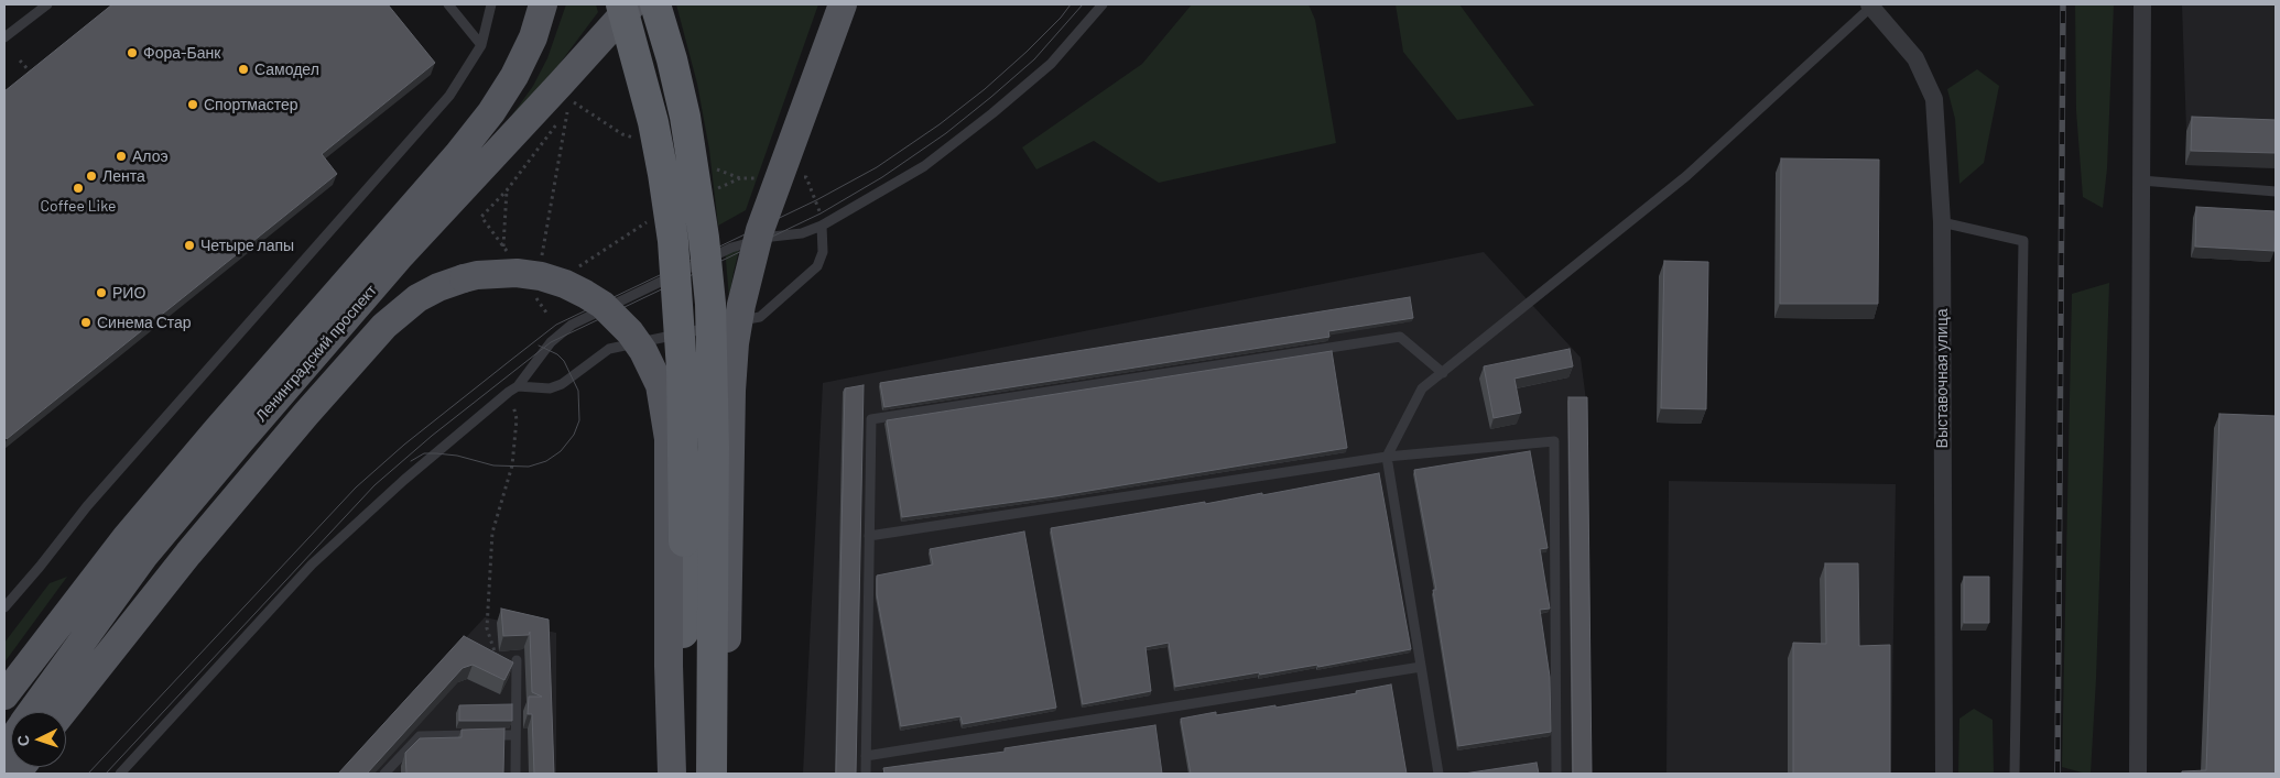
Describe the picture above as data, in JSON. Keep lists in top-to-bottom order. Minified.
{"streets":{"main road":["Ленинградский проспект"],"street":["Выставочная улица"]},"places":["Фора-Банк","Самодел","Спортмастер","Алоэ","Лента","Coffee Like","Четыре лапы","РИО","Синема Стар"],"north":"left"}
